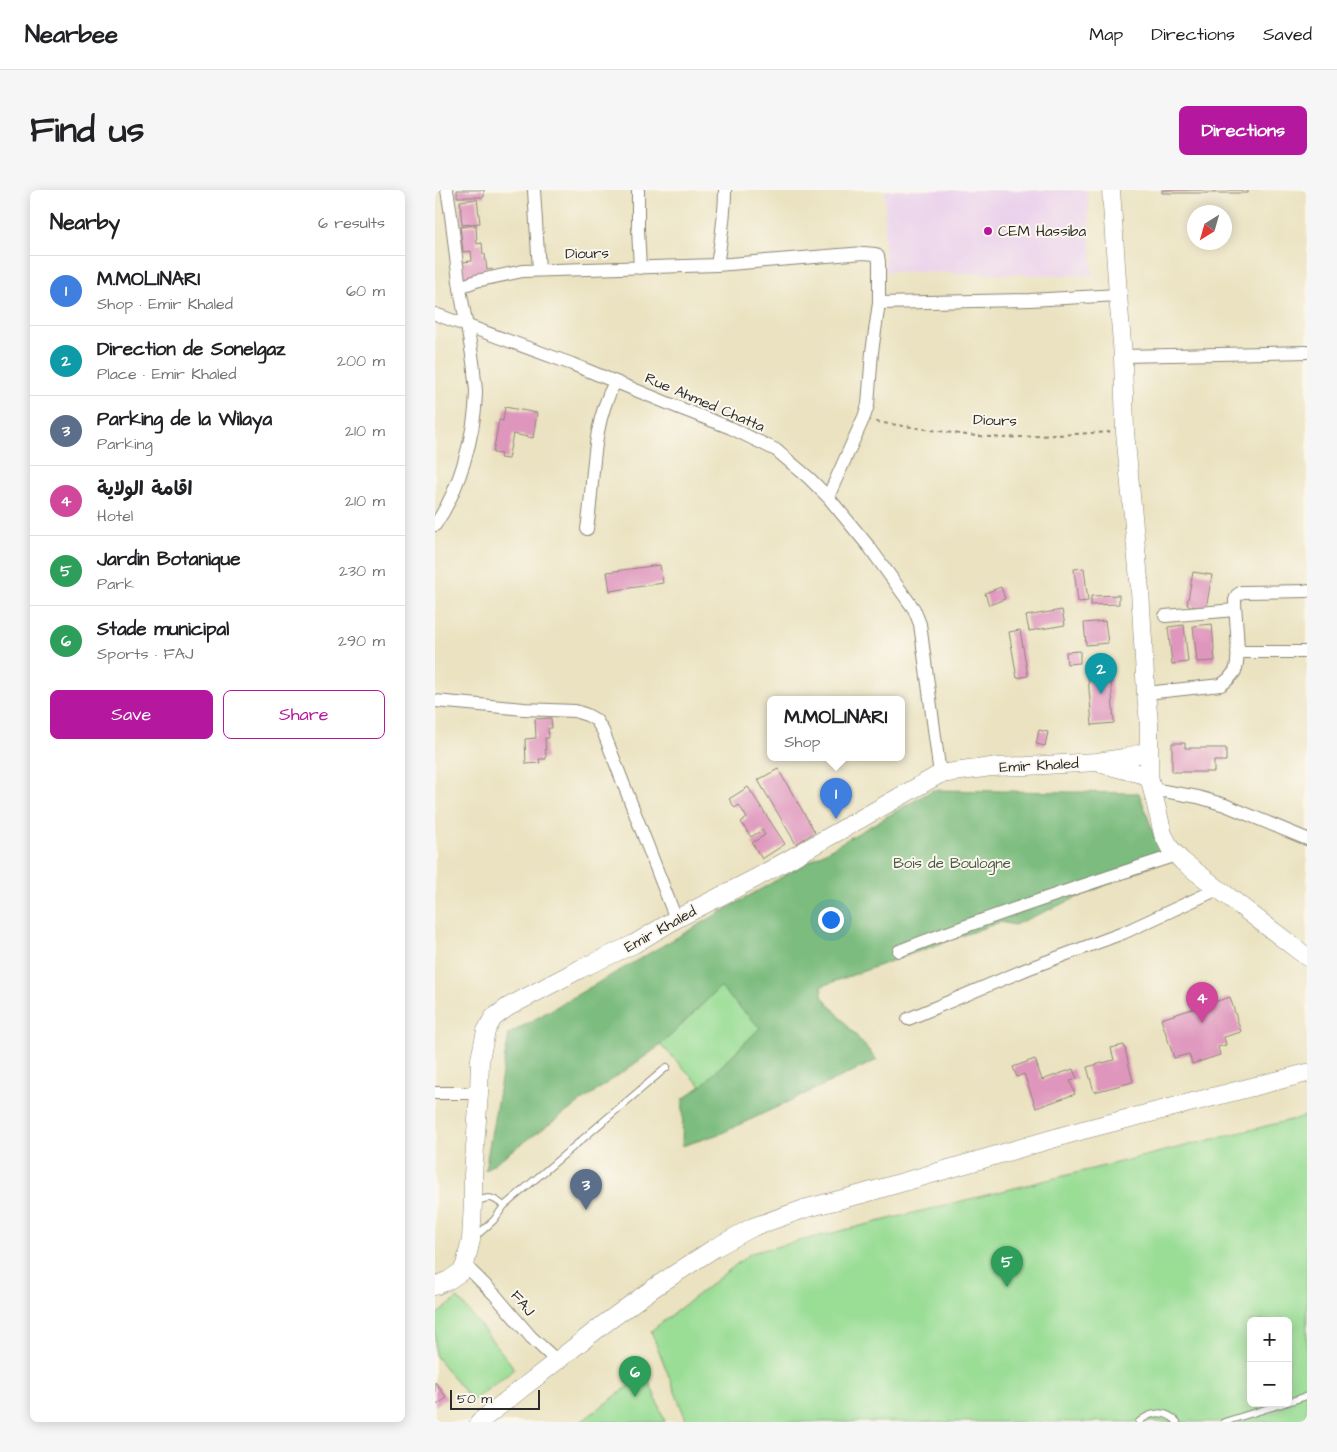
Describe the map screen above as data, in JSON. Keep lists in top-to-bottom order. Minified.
{"streets":{"street":["Diours","Rue Ahmed Chatta","Emir Khaled","FAJ"]},"crossings":[["Diours","Rue Ahmed Chatta"],["Rue Ahmed Chatta","Emir Khaled"],["Emir Khaled","FAJ"]],"parks":["Bois de Boulogne"],"places":["CEM Hassiba"],"scale_bar":"50 m","north":"bottom left","page":{"header":"Nearbee","nav":["Map","Directions","Saved"],"title":"Find us","buttons":["Directions",["Save","Share"]],"heading":["Nearby","6 results"],"list":[{"mark":"1","name":"M.MOLINARI","note":"Shop · Emir Khaled","value":"60 m"},{"mark":"2","name":"Direction de Sonelgaz","note":"Place · Emir Khaled","value":"200 m"},{"mark":"3","name":"Parking de la Wilaya","note":"Parking","value":"210 m"},{"mark":"4","name":"اقامة الولاية","note":"Hotel","value":"210 m"},{"mark":"5","name":"Jardin Botanique","note":"Park","value":"230 m"},{"mark":"6","name":"Stade municipal","note":"Sports · FAJ","value":"290 m"}],"pins":["2","1","4","3","5","6"],"popup":["M.MOLINARI","Shop"],"map_buttons":["+","−"],"scale":"50 m"}}
